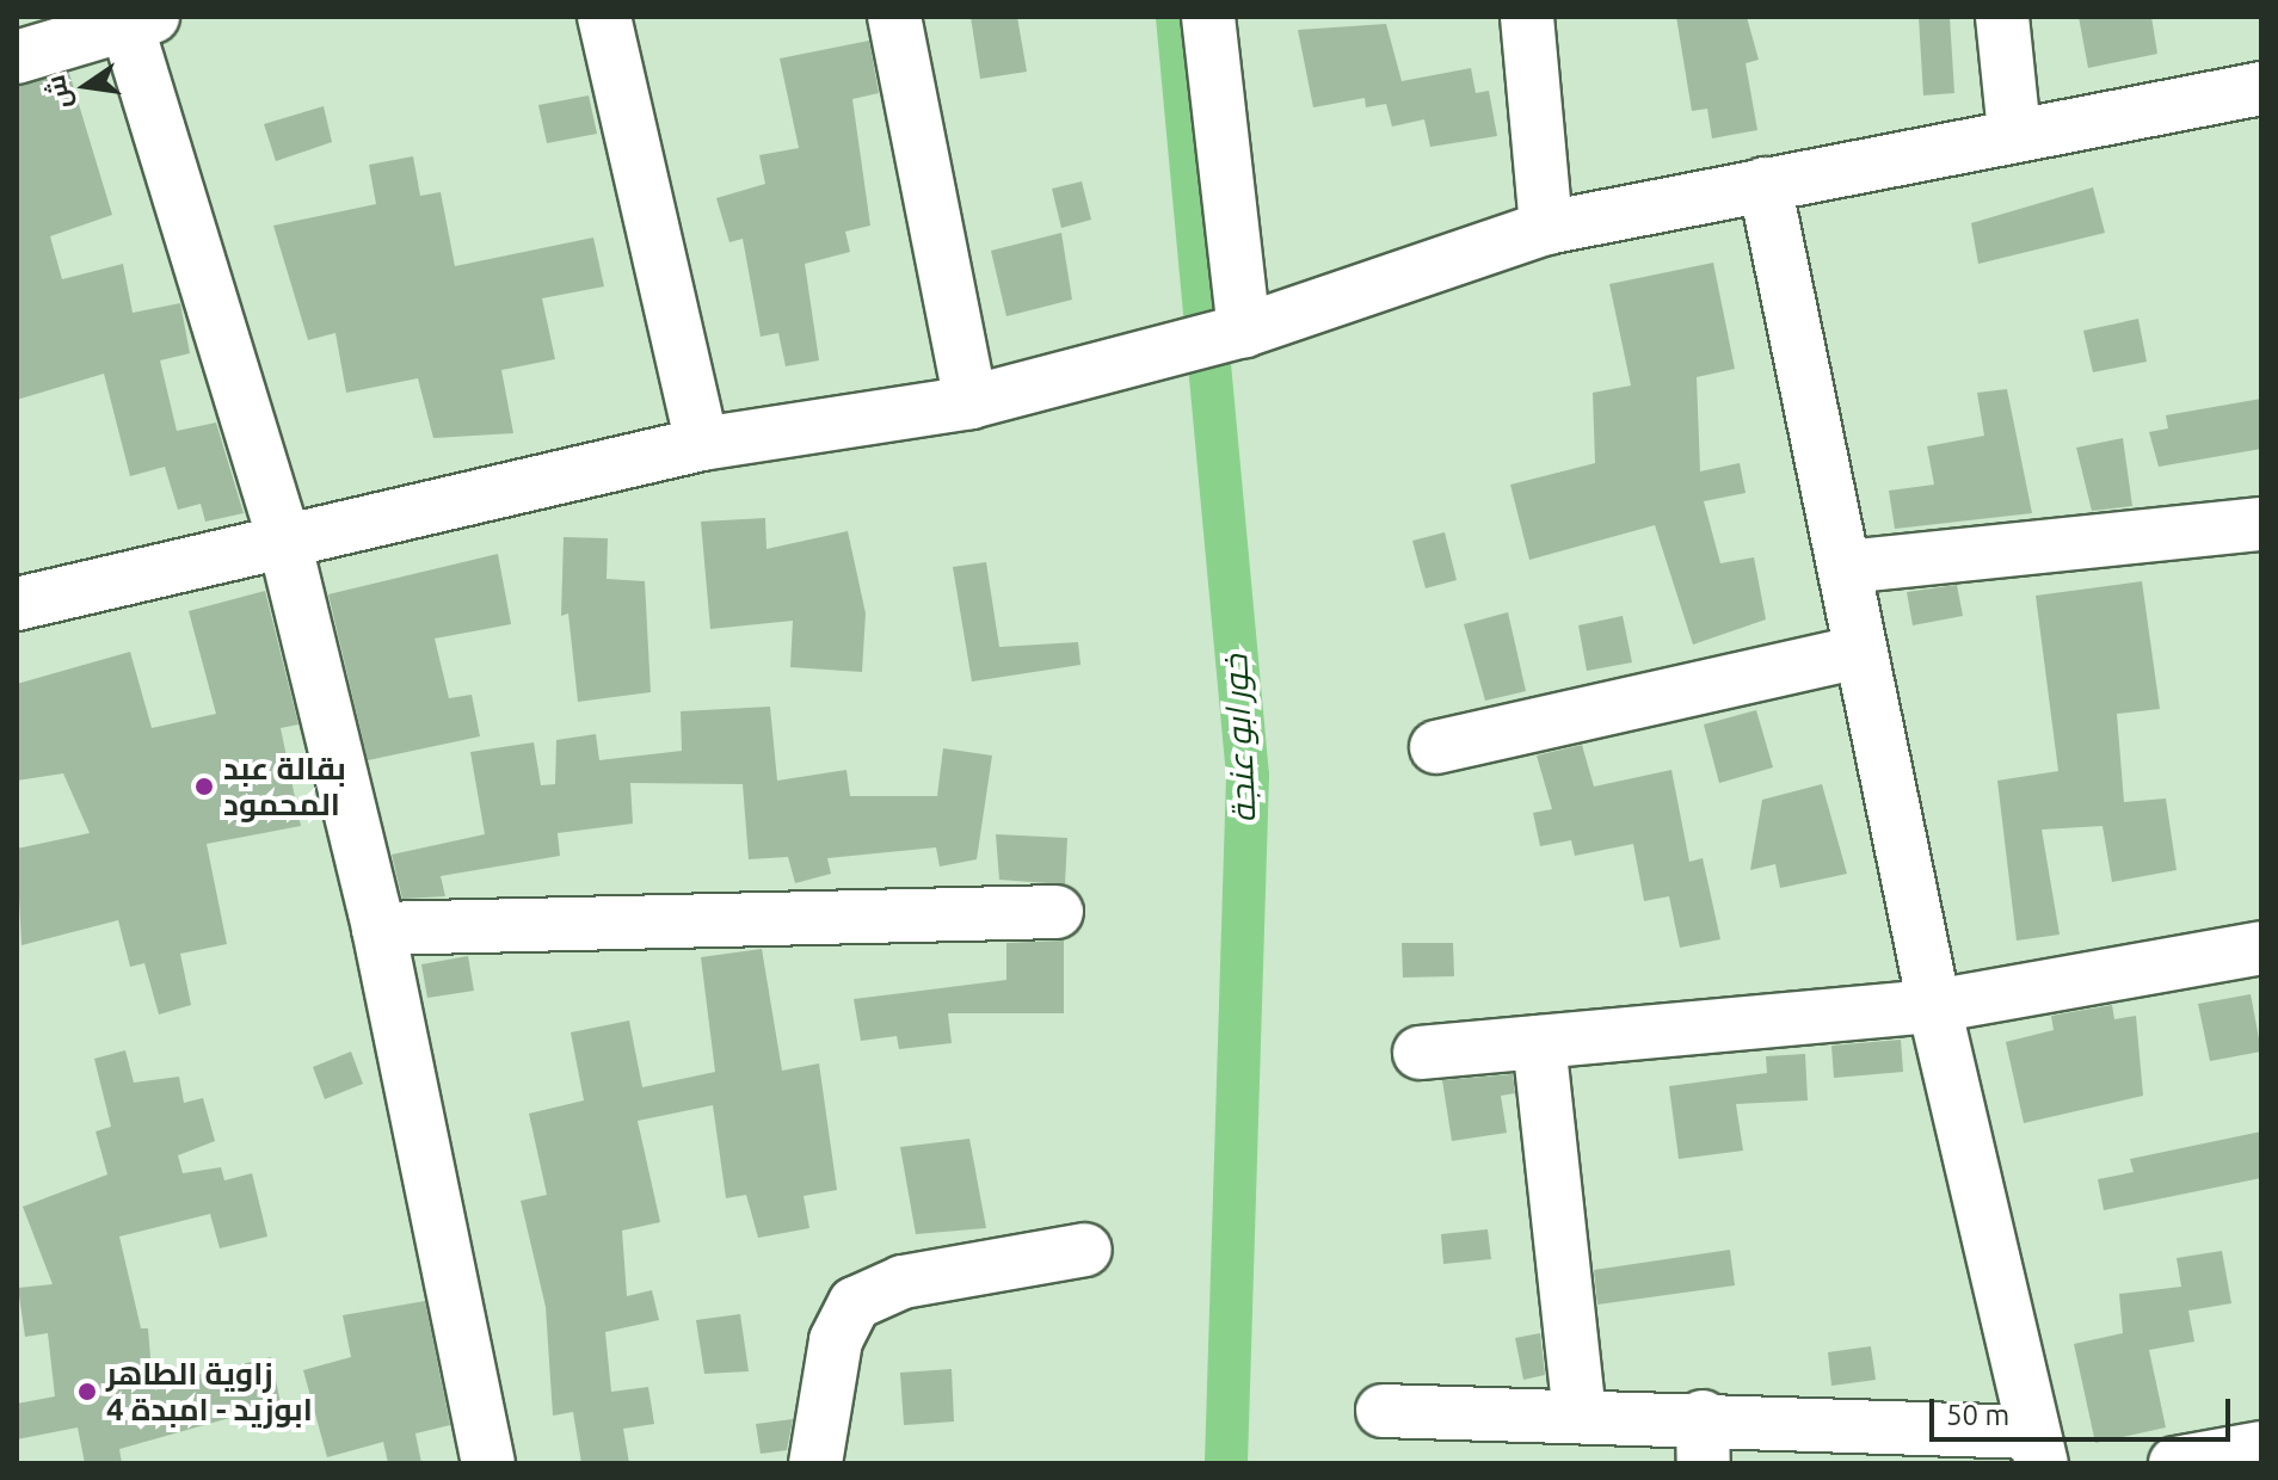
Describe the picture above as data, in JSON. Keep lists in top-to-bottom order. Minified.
{"water":["خور ابو عنجة"],"places":["بقالة عبد المحمود","زاوية الطاهر ابوزيد - امبدة 4"],"scale_bar":"50 m","north":"left"}
